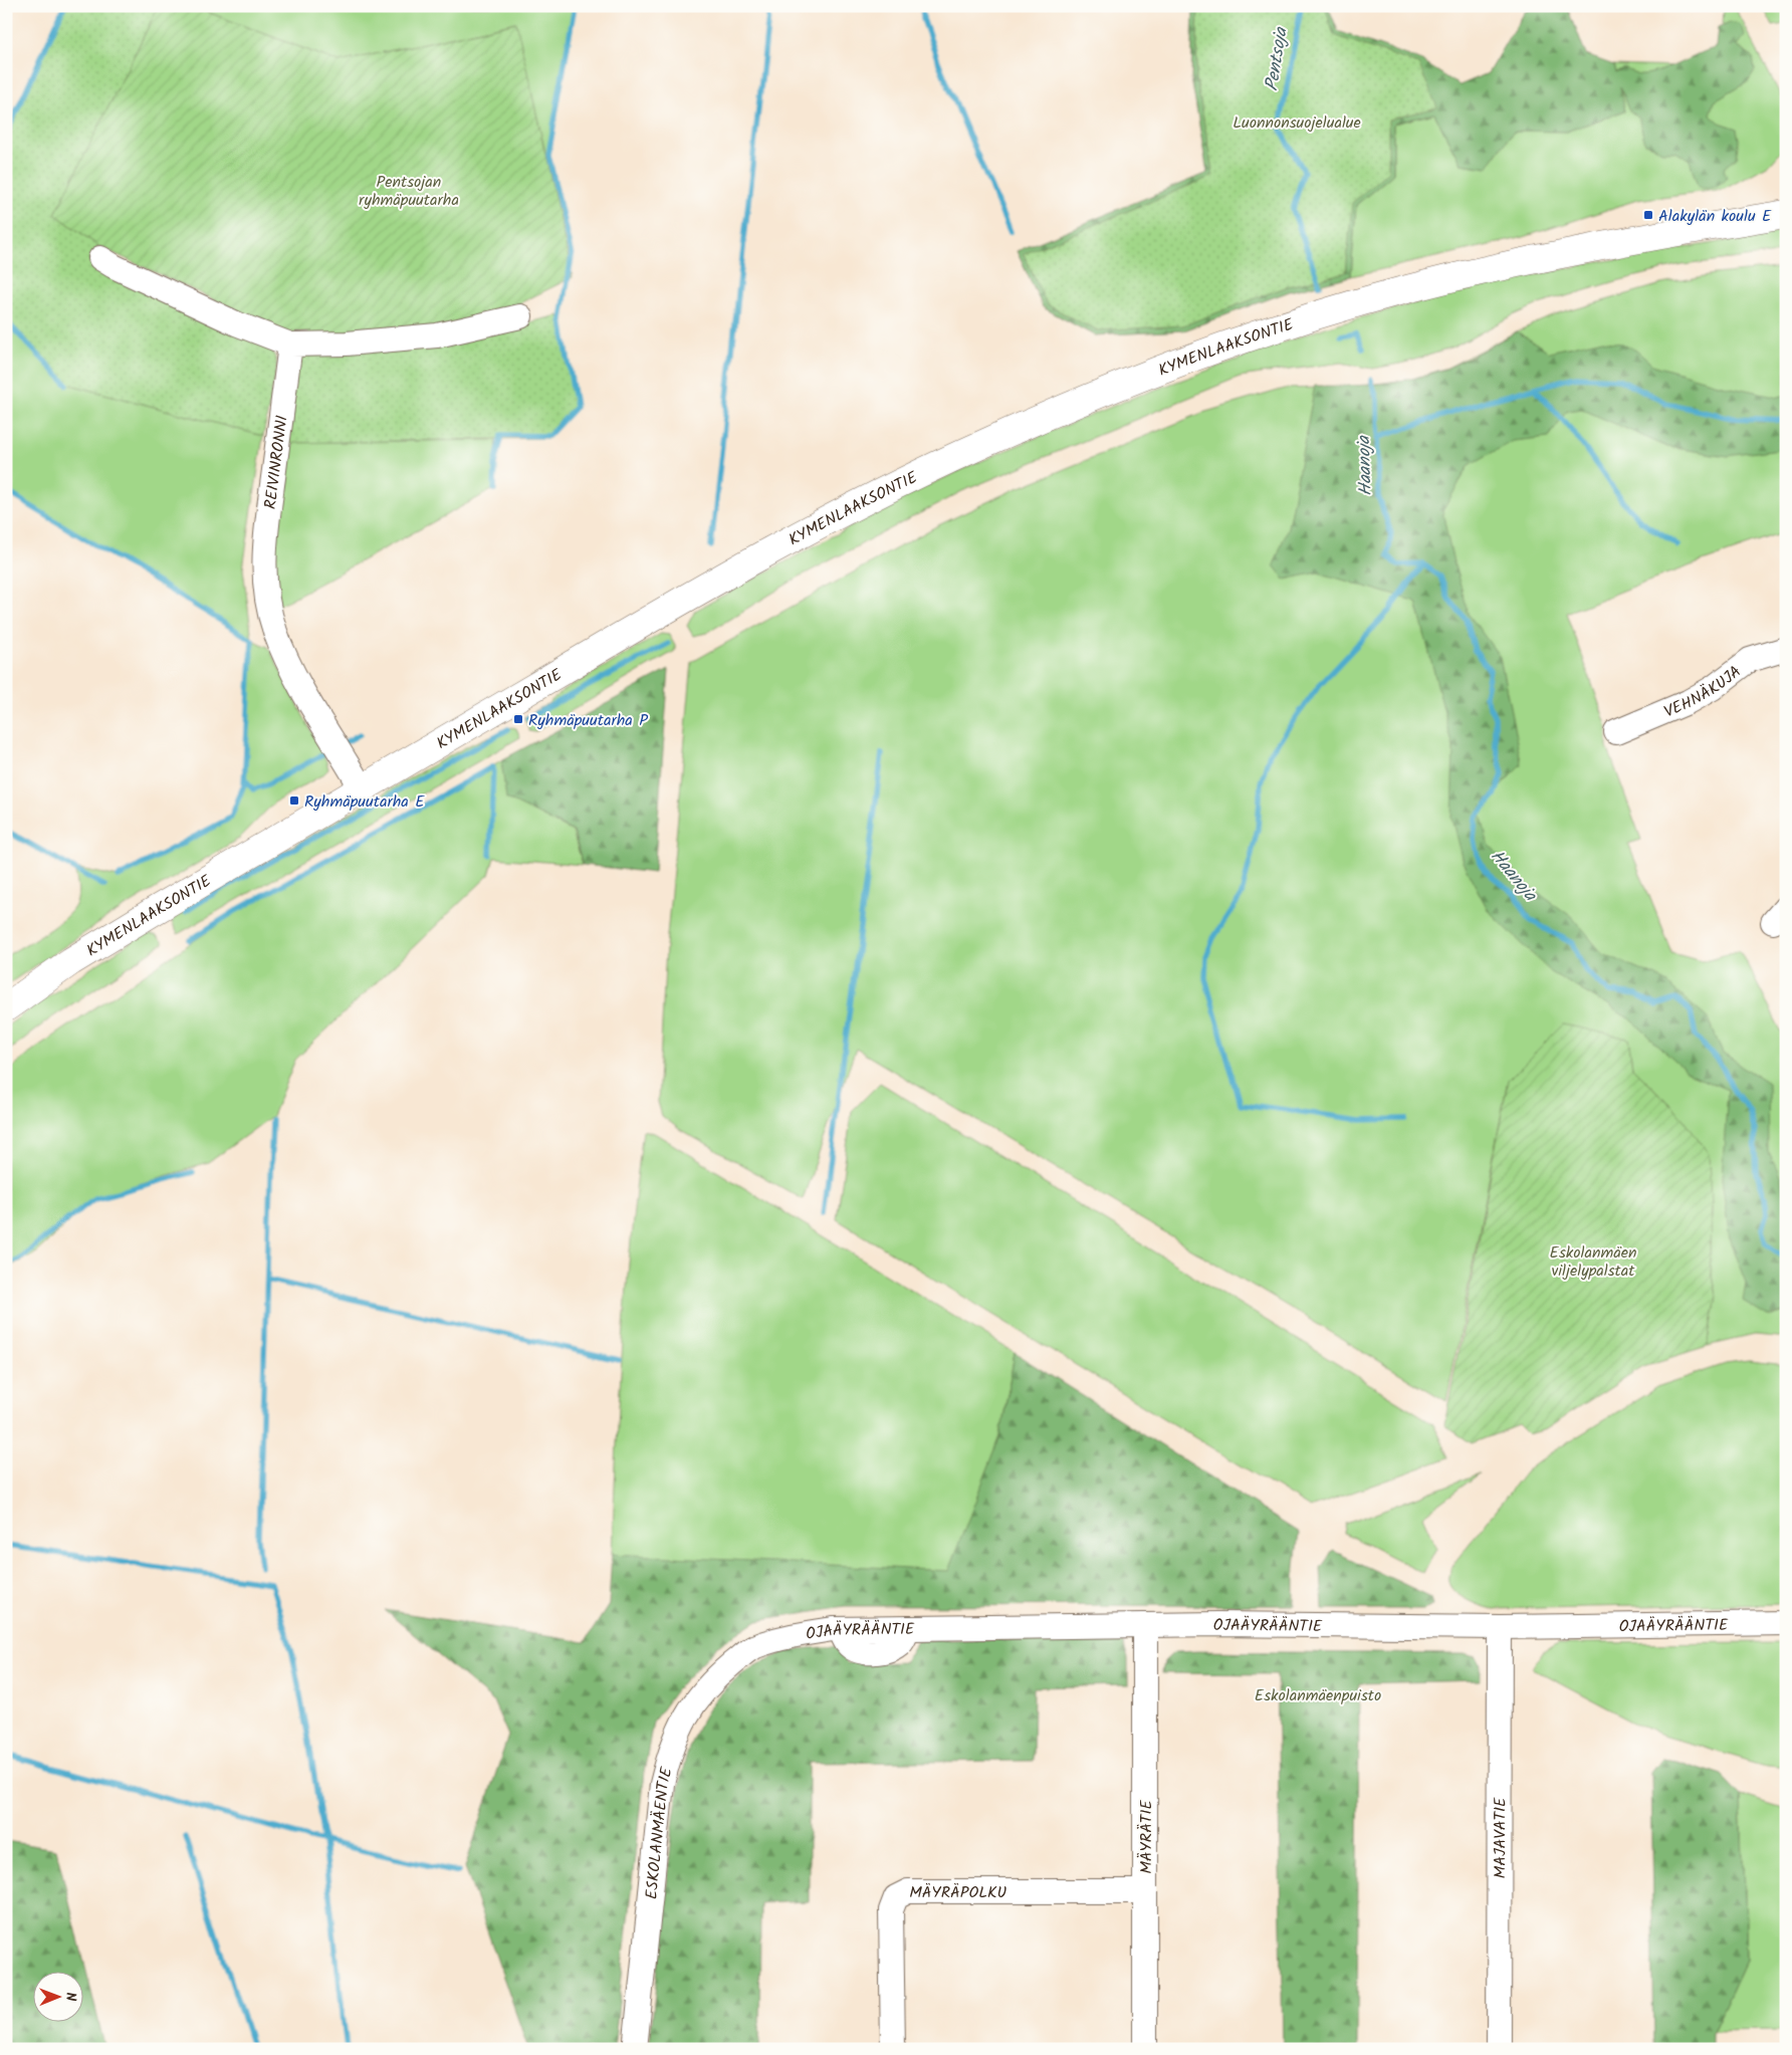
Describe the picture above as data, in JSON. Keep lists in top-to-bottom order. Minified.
{"streets":{"main road":["KYMENLAAKSONTIE"],"street":["REIVINRONNI","VEHNÄKUJA","OJAÄYRÄÄNTIE","ESKOLANMÄENTIE","MÄYRÄTIE","MAJAVATIE","MÄYRÄPOLKU"]},"crossings":[["KYMENLAAKSONTIE","REIVINRONNI"],["OJAÄYRÄÄNTIE","ESKOLANMÄENTIE"],["OJAÄYRÄÄNTIE","MÄYRÄTIE"],["OJAÄYRÄÄNTIE","MAJAVATIE"],["MÄYRÄTIE","MÄYRÄPOLKU"]],"water":["Pentsoja","Haanoja"],"parks":["Luonnonsuojelualue","Pentsojan ryhmäpuutarha","Eskolanmäen viljelypalstat","Eskolanmäenpuisto"],"places":{"transit":["Alakylän koulu E","Ryhmäpuutarha P","Ryhmäpuutarha E"]},"north":"right"}
